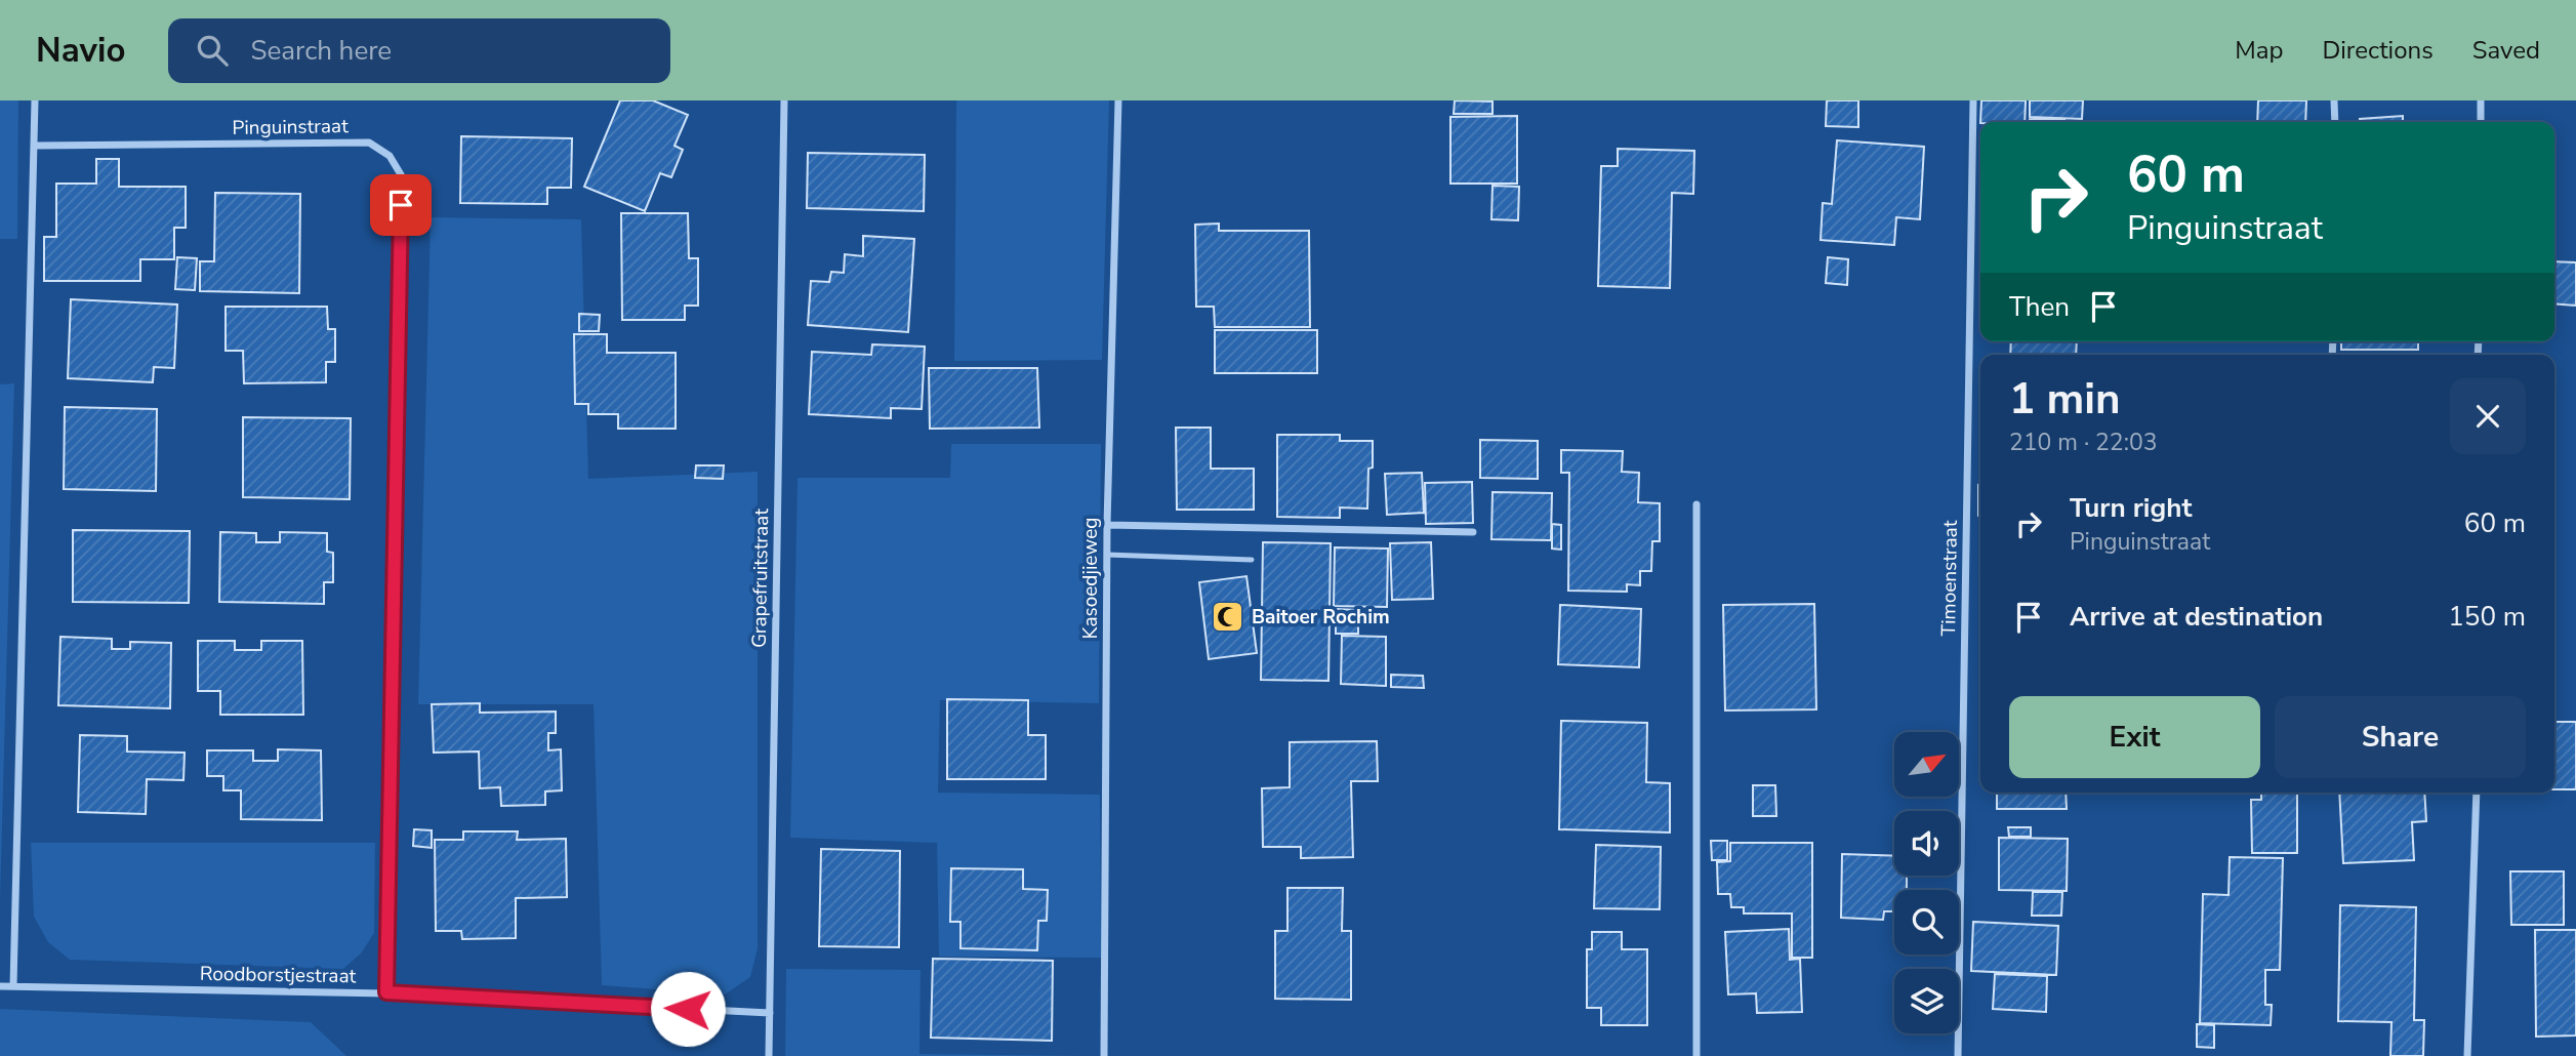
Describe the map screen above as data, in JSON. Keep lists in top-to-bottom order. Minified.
{"streets":{"street":["Pinguinstraat","Grapefruitstraat","Kasoedjieweg","Timoenstraat","Roodborstjestraat"]},"crossings":[["Pinguinstraat","Roodborstjestraat"],["Grapefruitstraat","Roodborstjestraat"]],"places":{"mosque":["Baitoer Rochim"]},"north":"top right","page":{"header":"Navio","search":"Search here","nav":["Map","Directions","Saved"],"turn":["60 m","Pinguinstraat"],"then":"Then","heading":["1 min","210 m · 22:03"],"list":[{"name":"Turn right","note":"Pinguinstraat","value":"60 m"},{"name":"Arrive at destination","value":"150 m"}],"buttons":["Exit","Share"]}}
